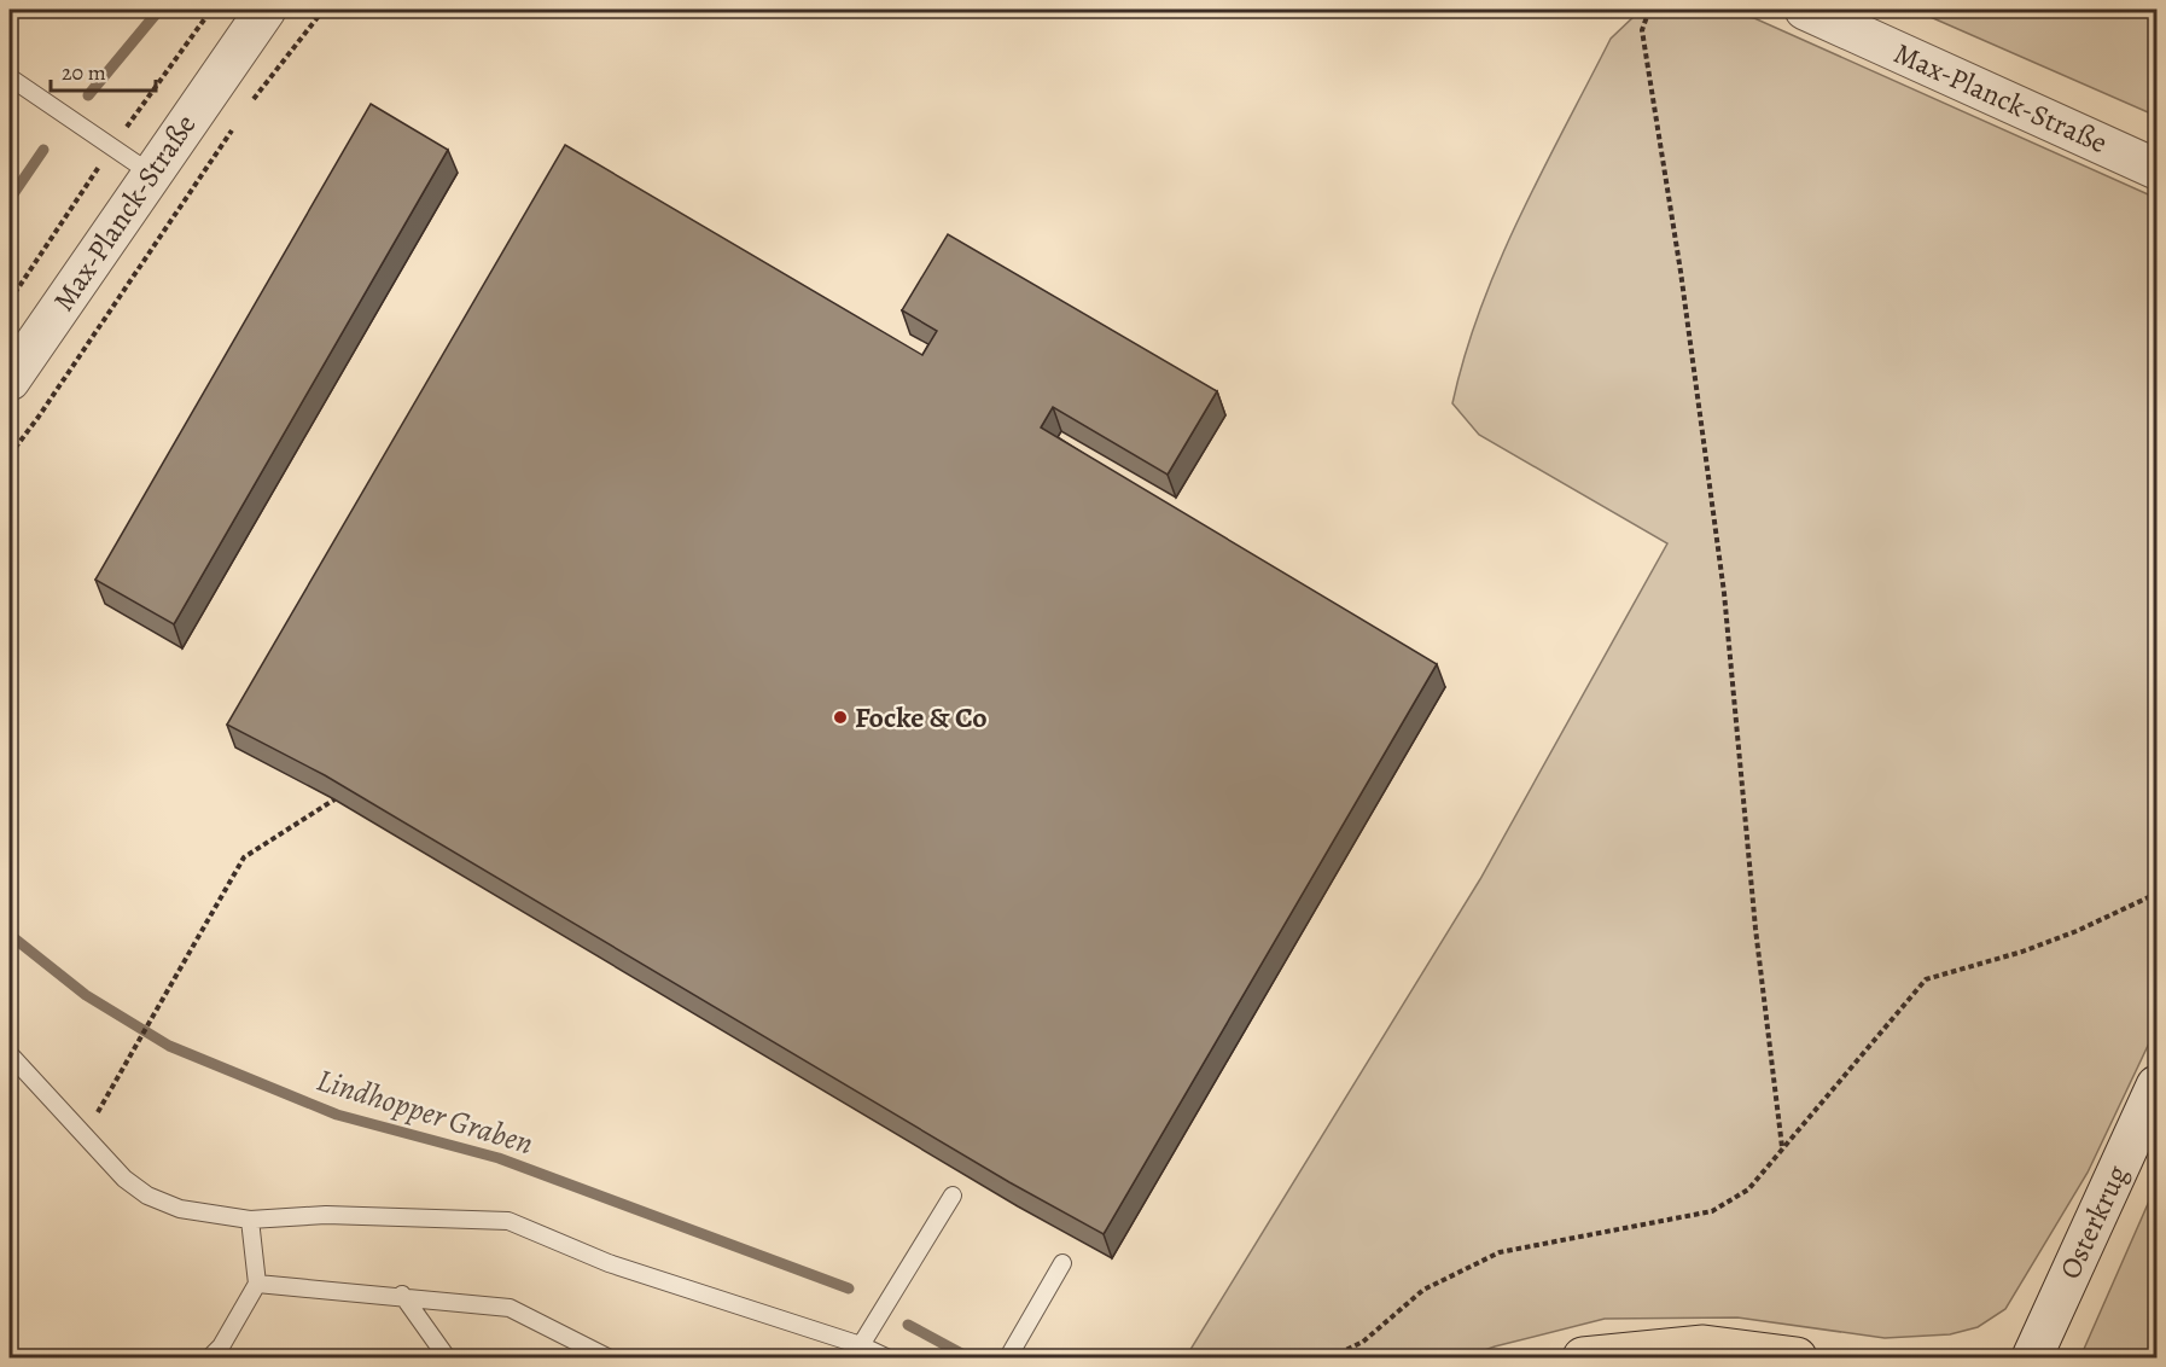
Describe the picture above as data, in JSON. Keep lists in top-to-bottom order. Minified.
{"streets":{"street":["Max-Planck-Straße","Osterkrug"]},"water":["Lindhopper Graben"],"places":["Focke & Co"],"scale_bar":"20 m"}
